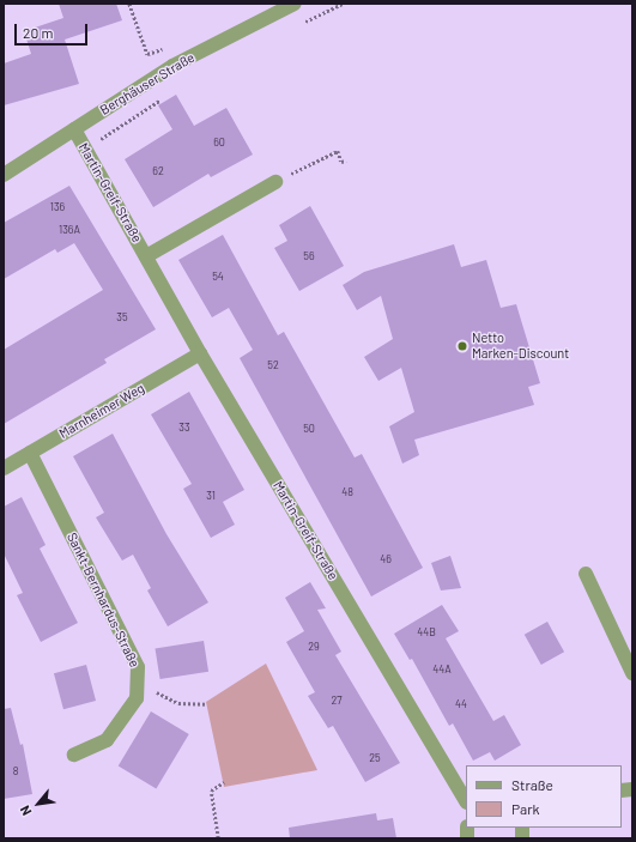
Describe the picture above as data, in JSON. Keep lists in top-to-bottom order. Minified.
{"streets":{"street":["Berghäuser Straße","Martin-Greif-Straße","Marnheimer Weg","Sankt-Bernhardus-Straße"]},"crossings":[["Berghäuser Straße","Martin-Greif-Straße"],["Martin-Greif-Straße","Marnheimer Weg"],["Marnheimer Weg","Sankt-Bernhardus-Straße"]],"places":["Netto Marken-Discount"],"house_numbers":["60","62","136","136A","56","54","35","52","33","50","48","31","46","44B","29","44A","27","44","25","8"],"legend":["Straße","Park"],"scale_bar":"20 m","north":"bottom left"}
